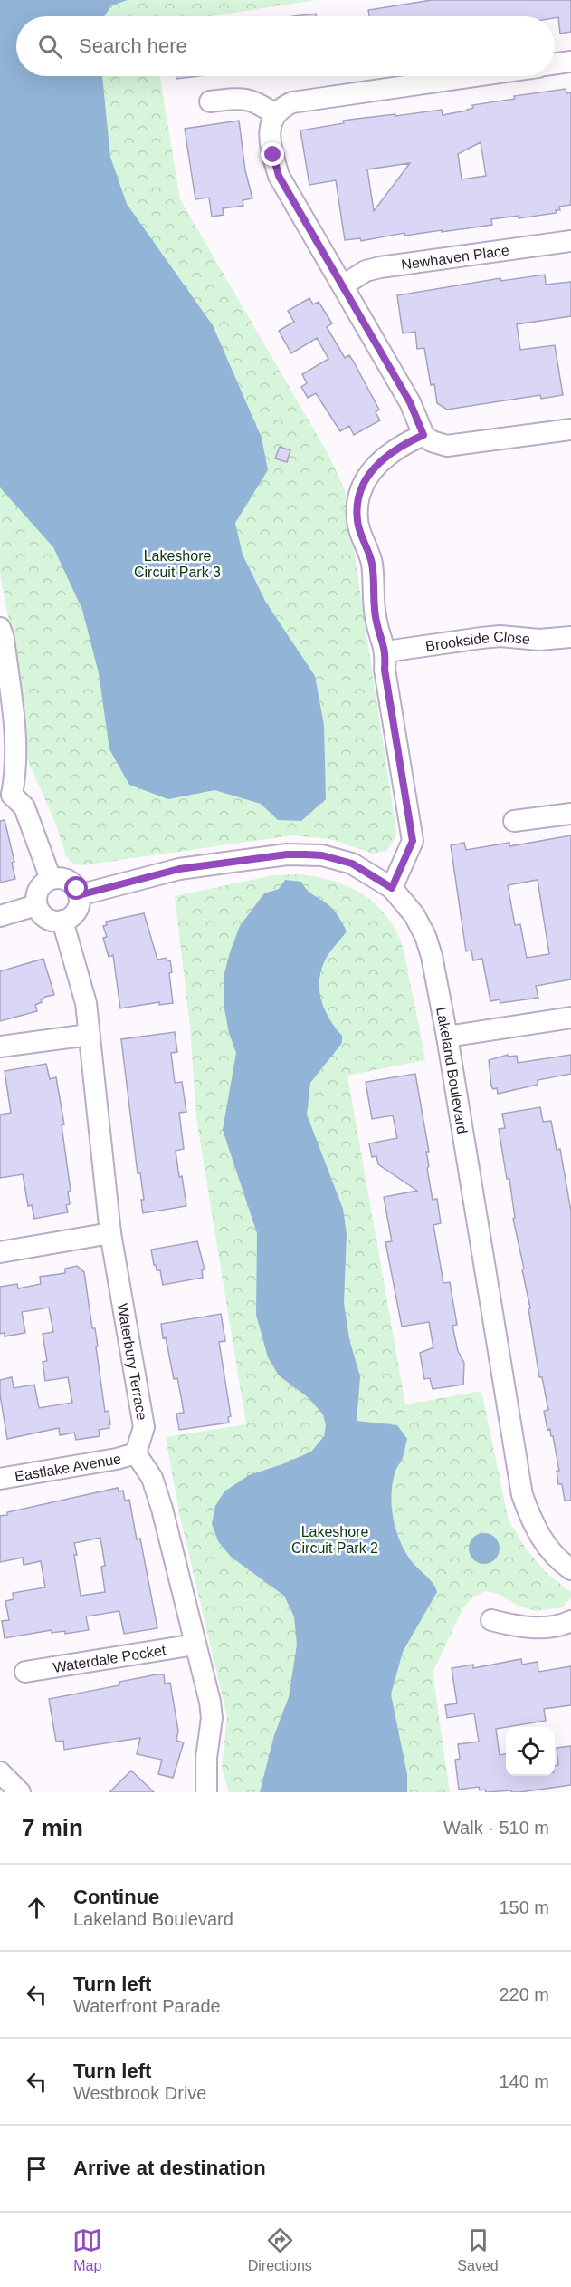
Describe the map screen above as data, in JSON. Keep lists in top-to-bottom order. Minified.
{"streets":{"street":["Newhaven Place","Brookside Close","Lakeland Boulevard","Waterbury Terrace","Eastlake Avenue","Waterdale Pocket"]},"crossings":[["Lakeland Boulevard","Waterbury Terrace"],["Waterbury Terrace","Eastlake Avenue"]],"parks":["Lakeshore Circuit Park 3","Lakeshore Circuit Park 2"],"page":{"search":"Search here","heading":["7 min","Walk · 510 m"],"list":[["Continue","Lakeland Boulevard","150 m"],["Turn left","Waterfront Parade","220 m"],["Turn left","Westbrook Drive","140 m"],"Arrive at destination"],"nav":["Map","Directions","Saved"]}}
